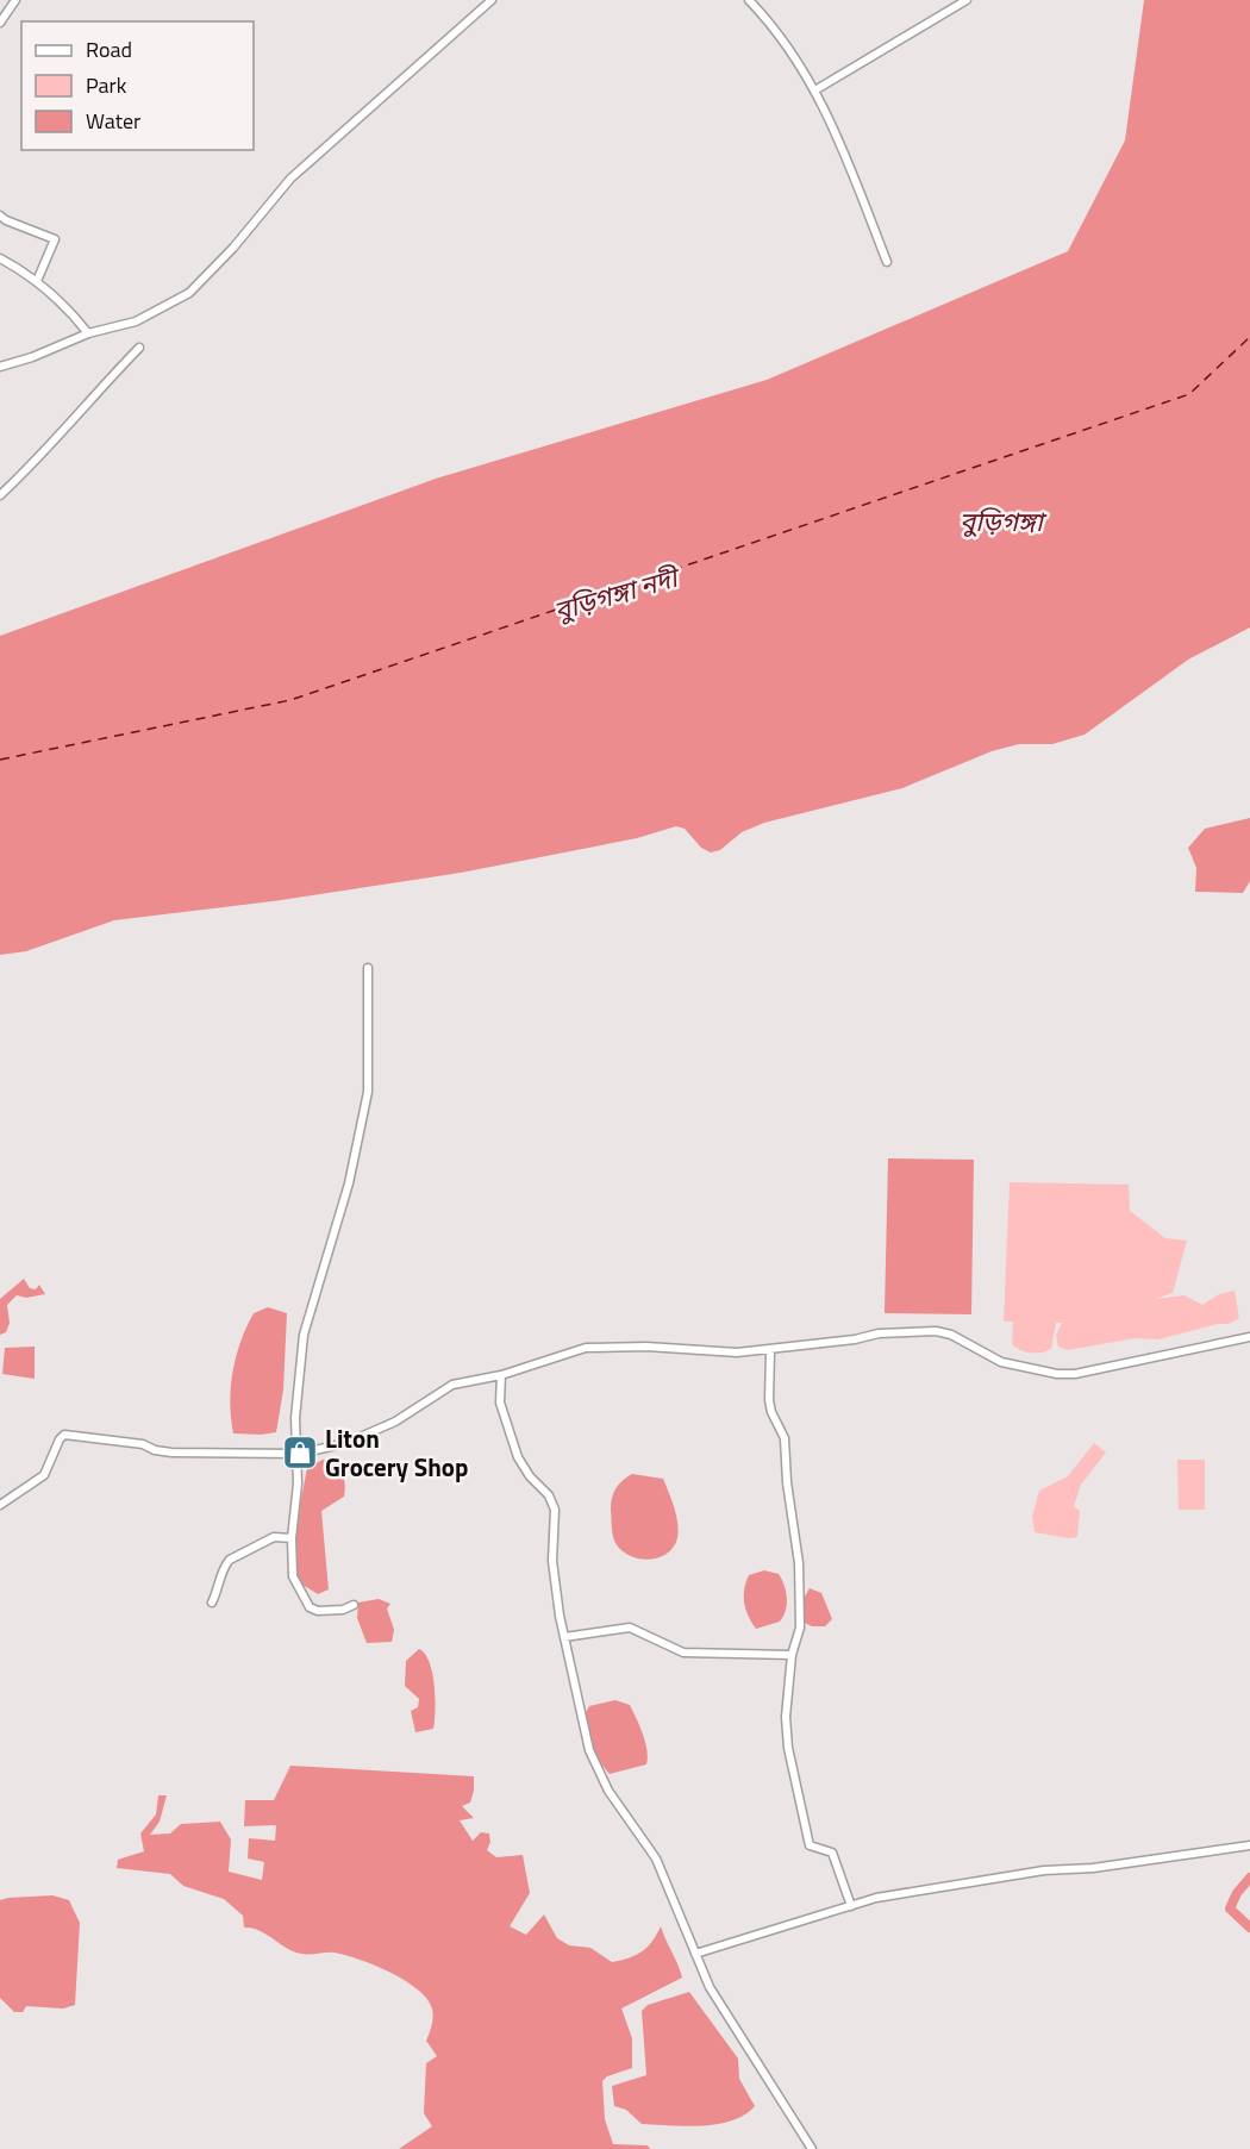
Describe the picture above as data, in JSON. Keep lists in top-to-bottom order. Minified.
{"water":["বুড়িগঙ্গা","বুড়িগঙ্গা নদী"],"places":{"shop":["Liton Grocery Shop"]},"legend":["Road","Park","Water"]}
